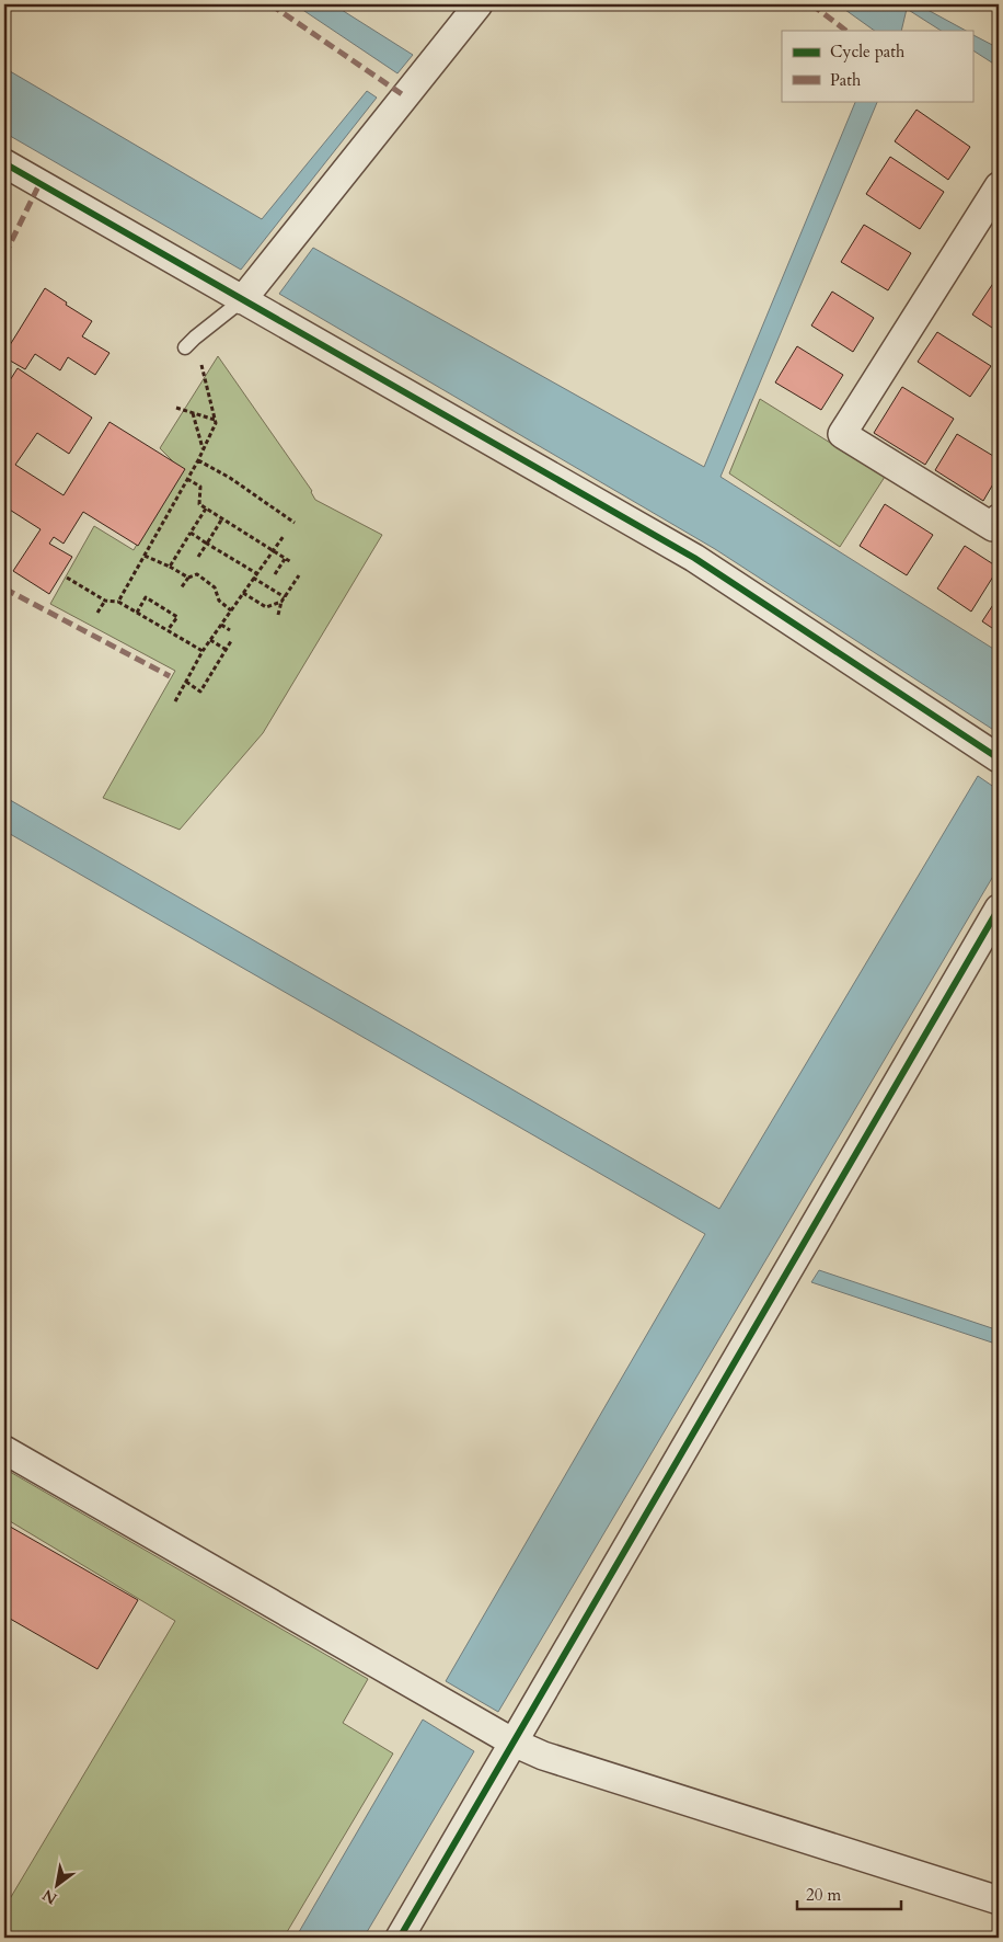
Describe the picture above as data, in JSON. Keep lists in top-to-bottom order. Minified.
{"legend":["Cycle path","Path"],"scale_bar":"20 m","north":"bottom left"}
